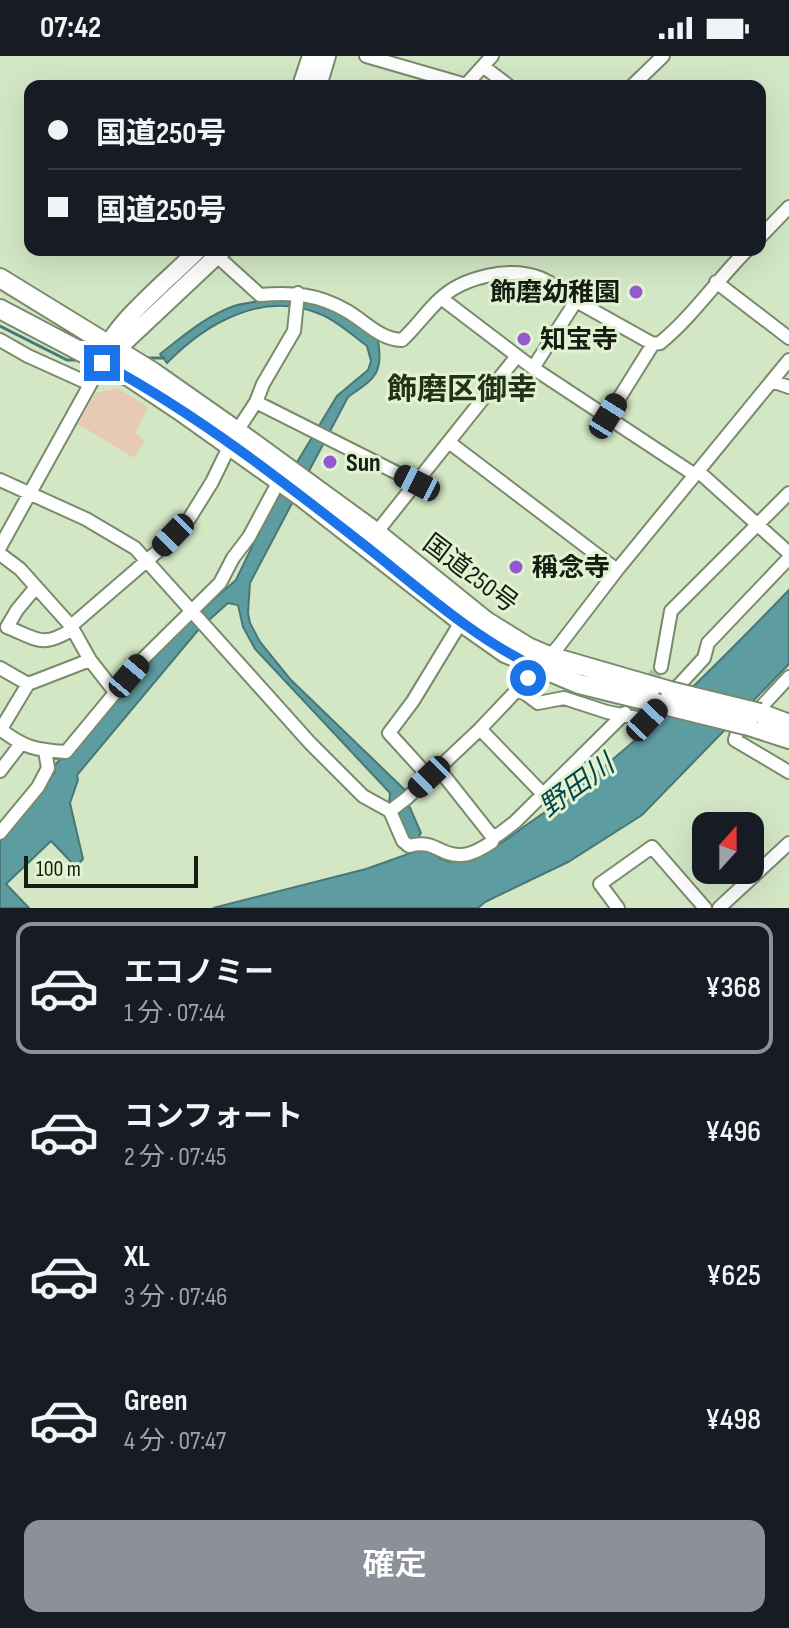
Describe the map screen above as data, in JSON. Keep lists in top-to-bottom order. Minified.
{"streets":{"highway":["国道250号"]},"districts":["飾磨区御幸"],"water":["野田川"],"places":["飾磨幼稚園","知宝寺","Sun","稱念寺"],"scale_bar":"100 m","north":"top","page":{"status":"07:42","banner":["国道250号","国道250号"],"scale":"100 m","list":[{"name":"エコノミー","note":"1 分 · 07:44","value":"¥368"},{"name":"コンフォート","note":"2 分 · 07:45","value":"¥496"},{"name":"XL","note":"3 分 · 07:46","value":"¥625"},{"name":"Green","note":"4 分 · 07:47","value":"¥498"}],"buttons":"確定"}}
